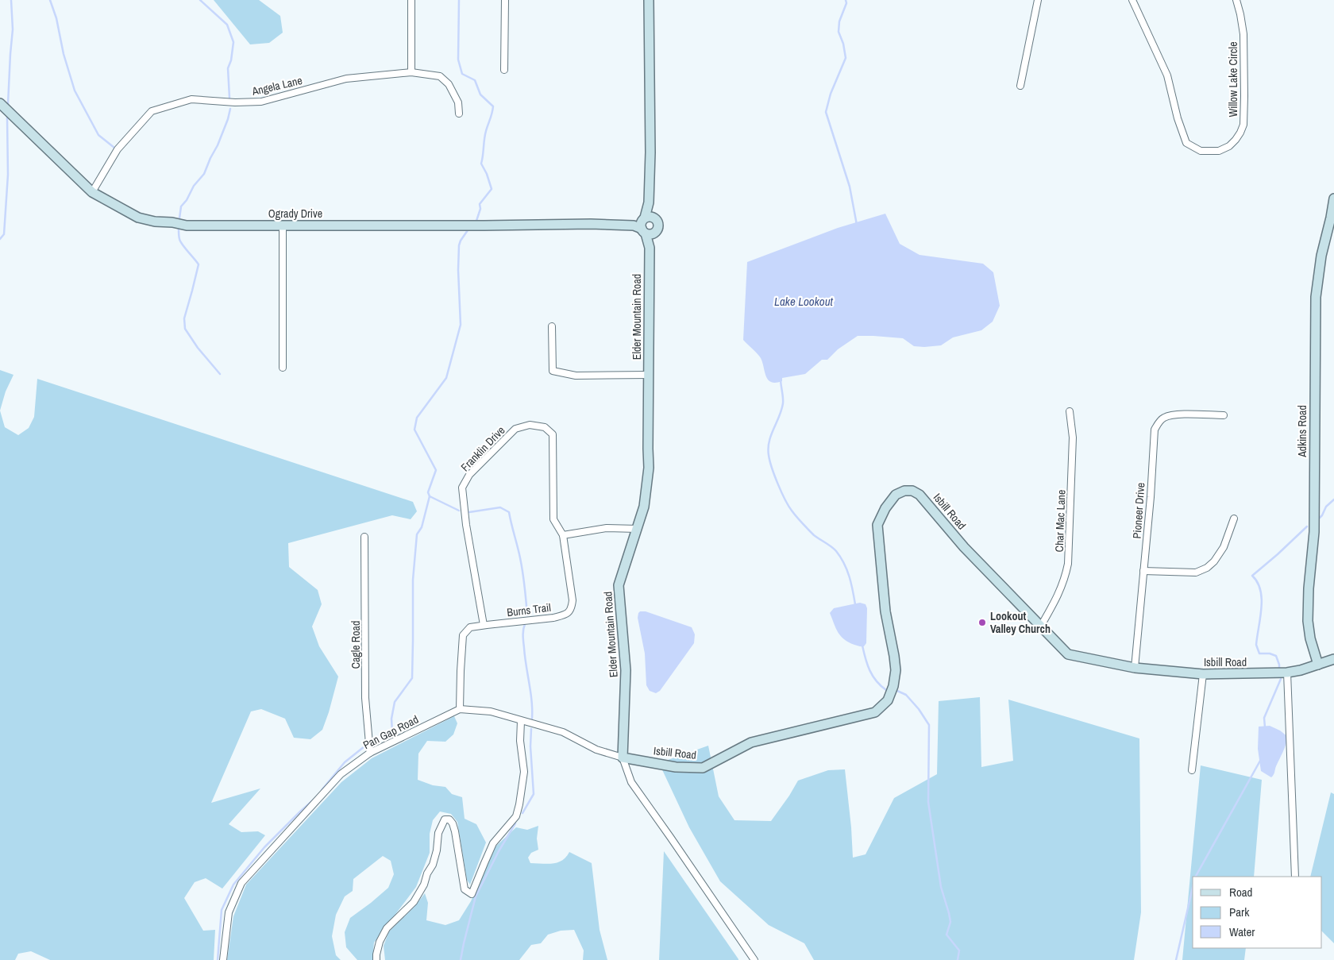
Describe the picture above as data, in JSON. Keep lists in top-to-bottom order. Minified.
{"streets":{"street":["Willow Lake Circle","Angela Lane","Ogrady Drive","Elder Mountain Road","Adkins Road","Franklin Drive","Pioneer Drive","Isbill Road","Char Mac Lane","Burns Trail","Cagle Road","Pan Gap Road"]},"crossings":[["Angela Lane","Ogrady Drive"],["Ogrady Drive","Elder Mountain Road"],["Elder Mountain Road","Isbill Road"],["Adkins Road","Isbill Road"],["Franklin Drive","Burns Trail"],["Pioneer Drive","Isbill Road"],["Isbill Road","Char Mac Lane"],["Cagle Road","Pan Gap Road"]],"water":["Lake Lookout"],"places":["Lookout Valley Church"],"legend":["Road","Park","Water"]}
